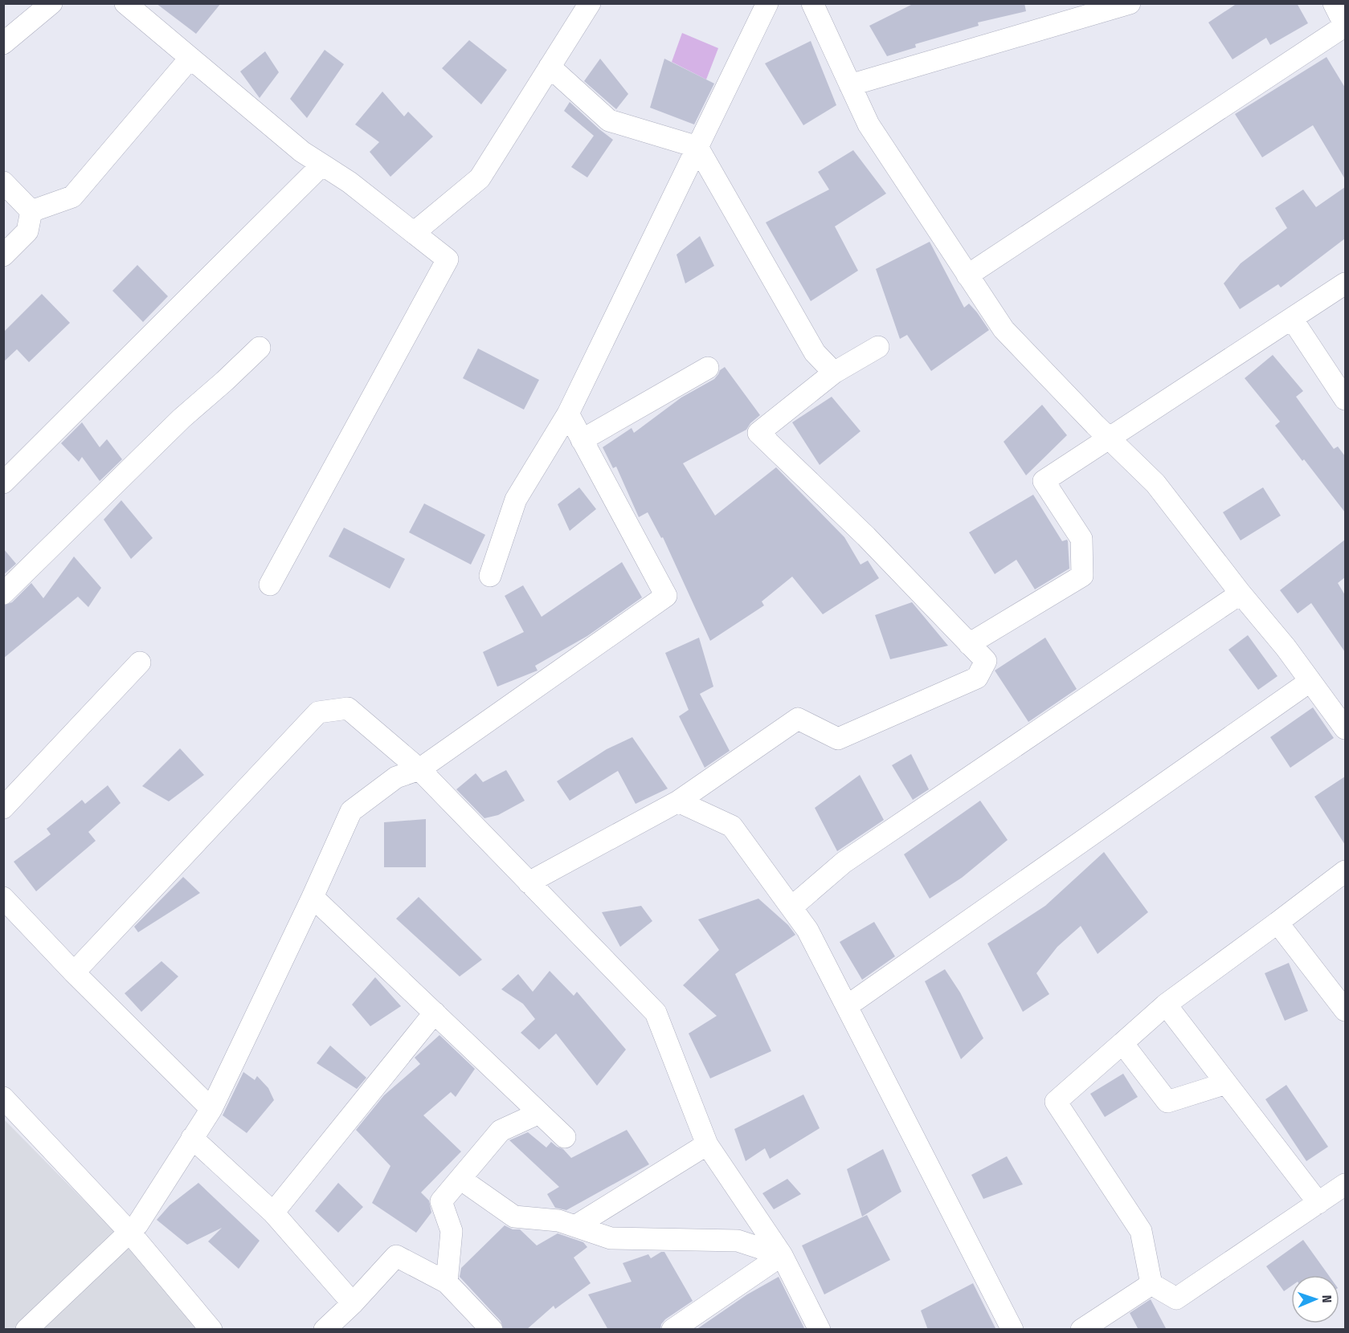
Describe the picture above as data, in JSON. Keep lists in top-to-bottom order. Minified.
{"north":"right"}
